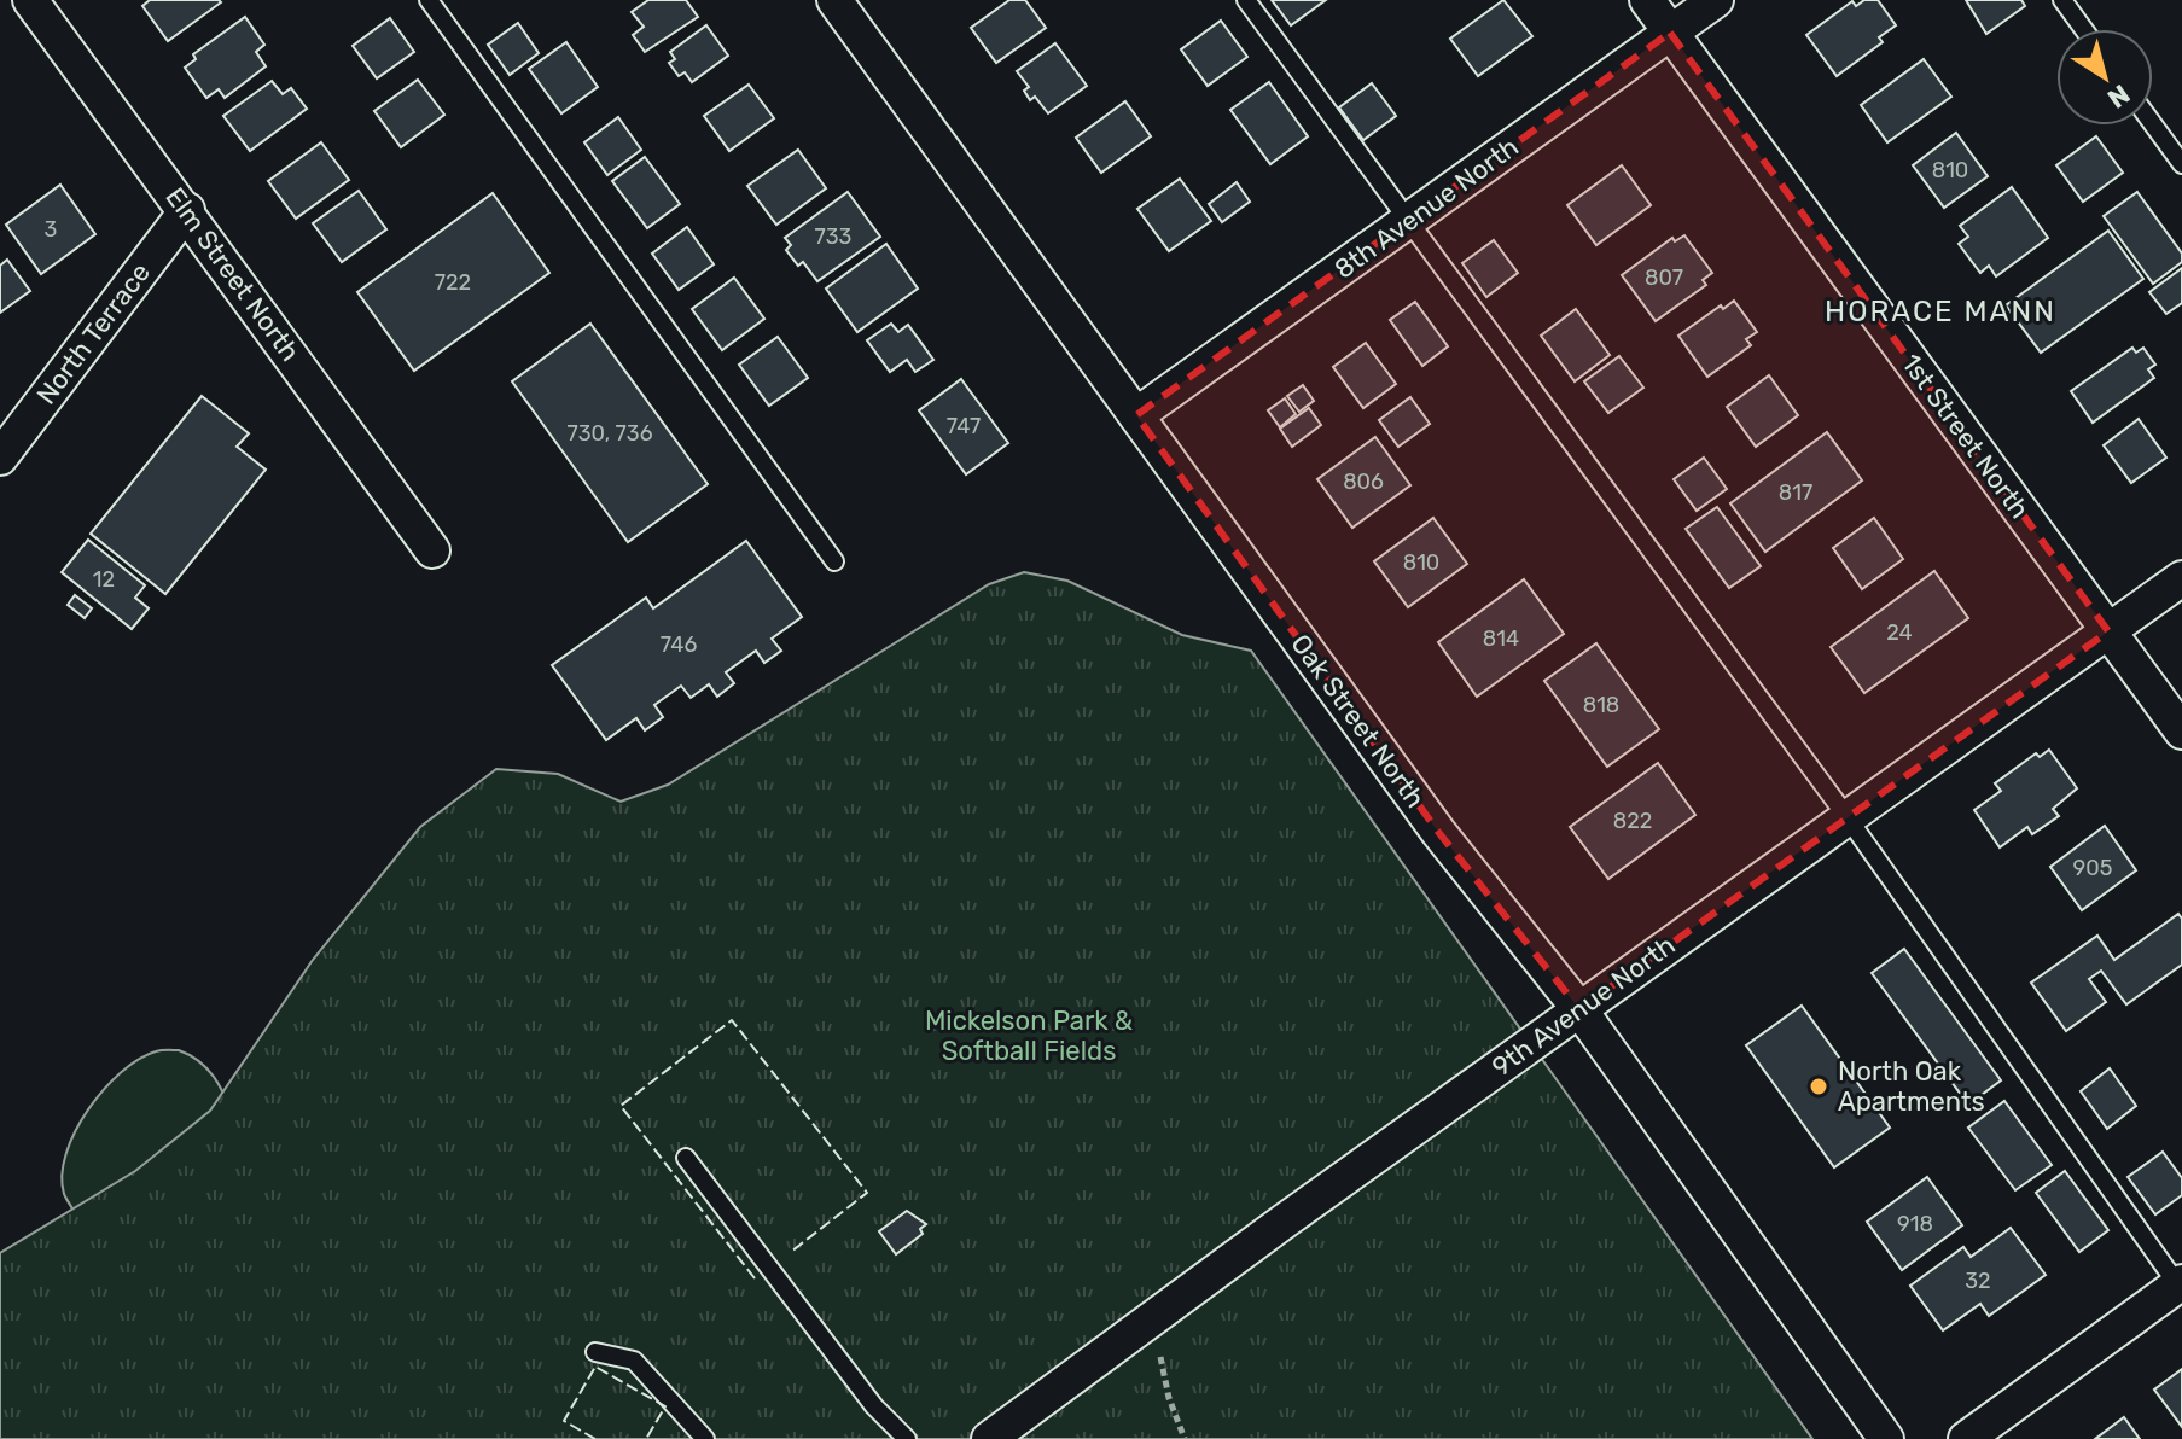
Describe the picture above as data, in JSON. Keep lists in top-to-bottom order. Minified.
{"streets":{"street":["8th Avenue North","Elm Street North","North Terrace","1st Street North","Oak Street North","9th Avenue North"]},"crossings":[["8th Avenue North","1st Street North"],["8th Avenue North","Oak Street North"],["Elm Street North","North Terrace"],["1st Street North","9th Avenue North"],["Oak Street North","9th Avenue North"]],"districts":["HORACE MANN"],"parks":["Mickelson Park & Softball Fields"],"places":["North Oak Apartments"],"house_numbers":["810","3","733","807","722","747","730, 736","806","817","810","12","24","814","746","818","822","905","918","32"],"north":"bottom right"}
